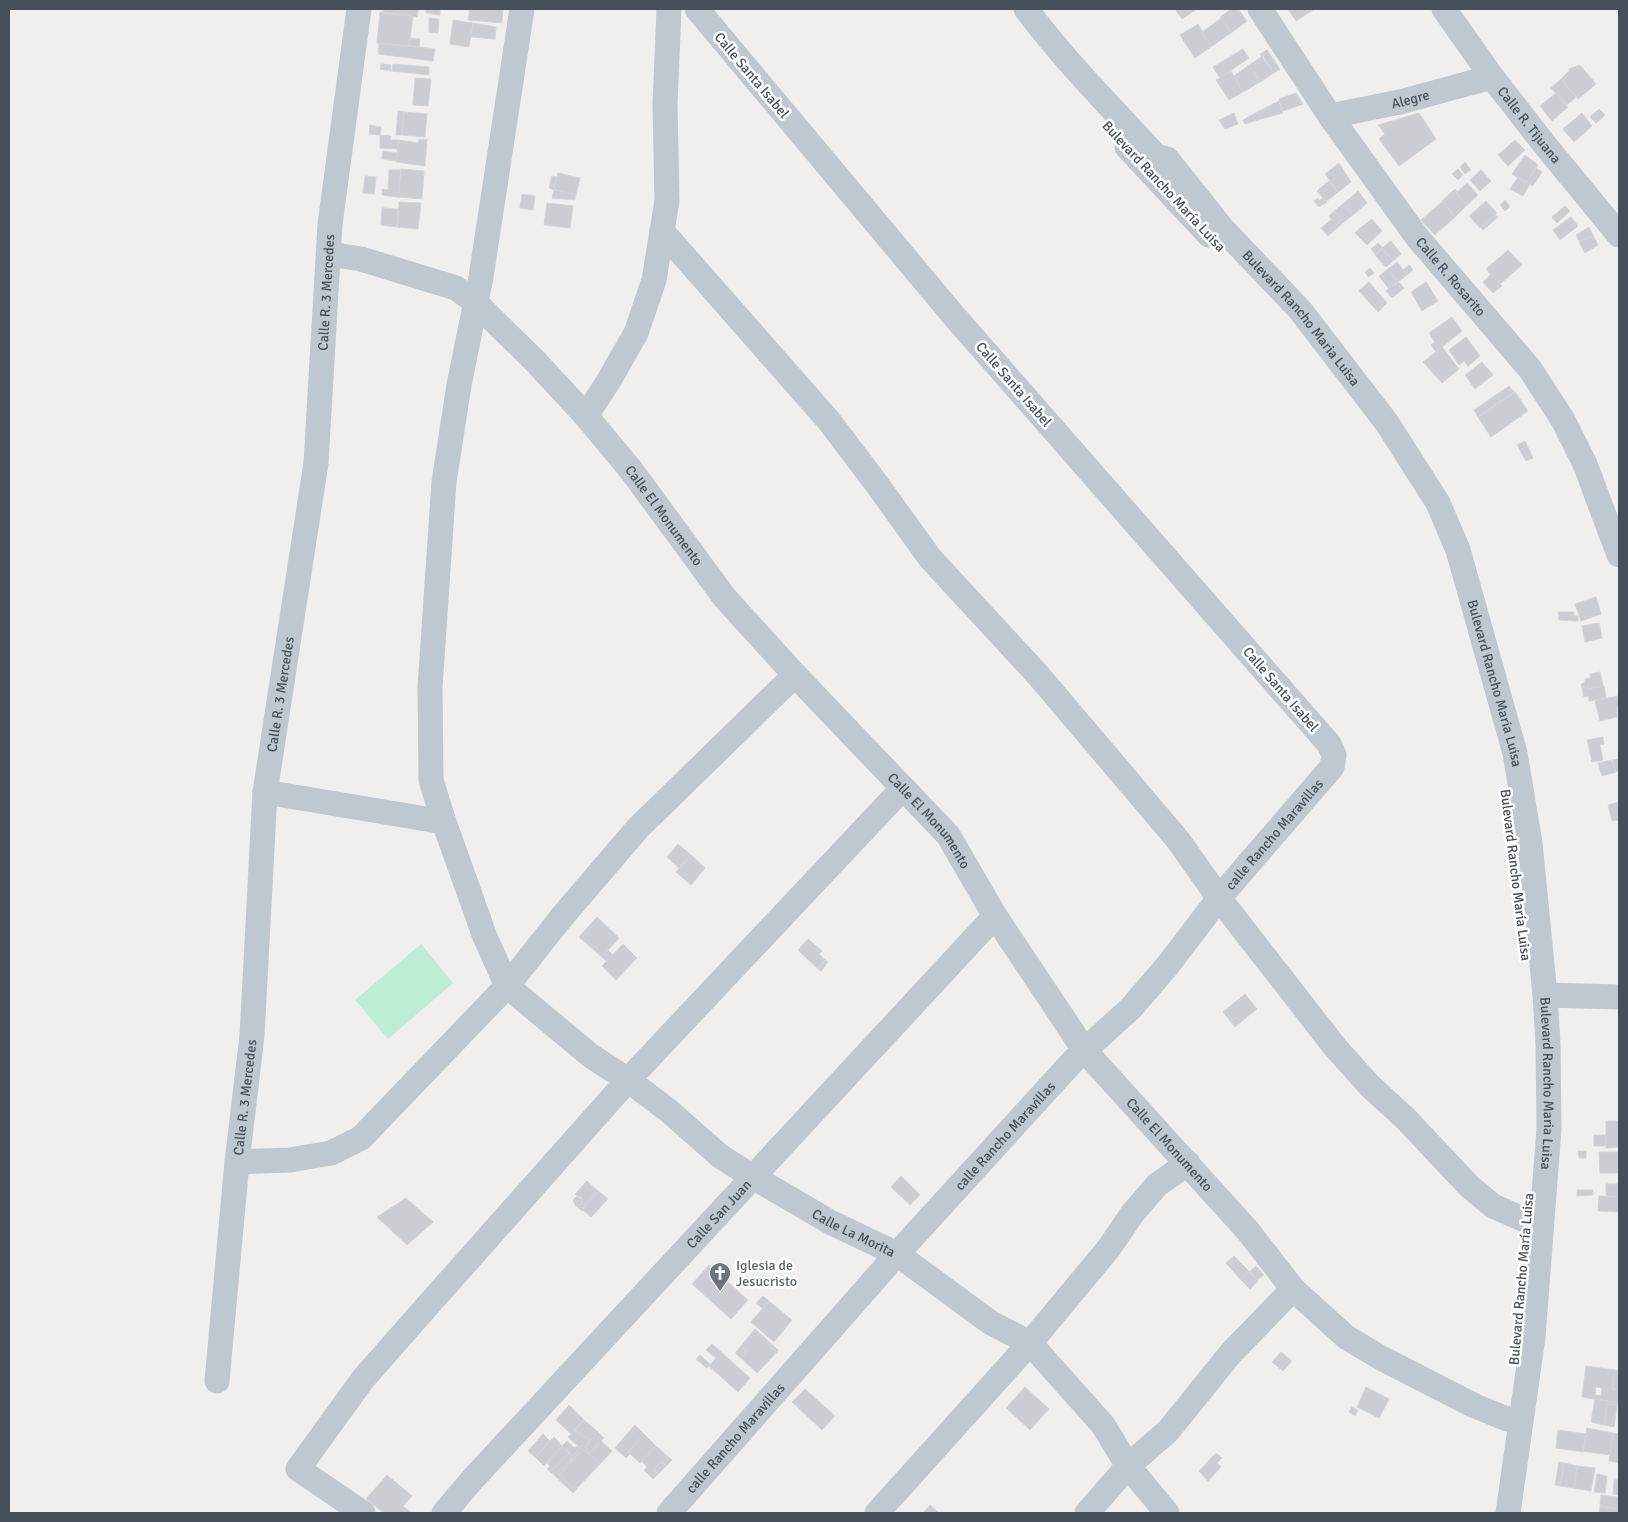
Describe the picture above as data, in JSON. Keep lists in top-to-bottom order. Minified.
{"streets":{"street":["Calle Santa Isabel","Alegre","Calle R. Tijuana","Bulevard Rancho María Luisa","Calle R. Rosarito","Calle R. 3 Mercedes","Bulevard Rancho Maria Luisa","Calle El Monumento","calle Rancho Maravillas","Calle San Juan","Calle La Morita"]},"crossings":[["Calle Santa Isabel","calle Rancho Maravillas"],["Alegre","Calle R. Tijuana"],["Alegre","Calle R. Rosarito"],["Bulevard Rancho María Luisa","Calle El Monumento"],["Calle R. 3 Mercedes","Calle El Monumento"],["Calle El Monumento","calle Rancho Maravillas"],["Calle El Monumento","Calle San Juan"],["calle Rancho Maravillas","Calle La Morita"],["Calle San Juan","Calle La Morita"]],"places":{"church":["Iglesia de Jesucristo"]}}
